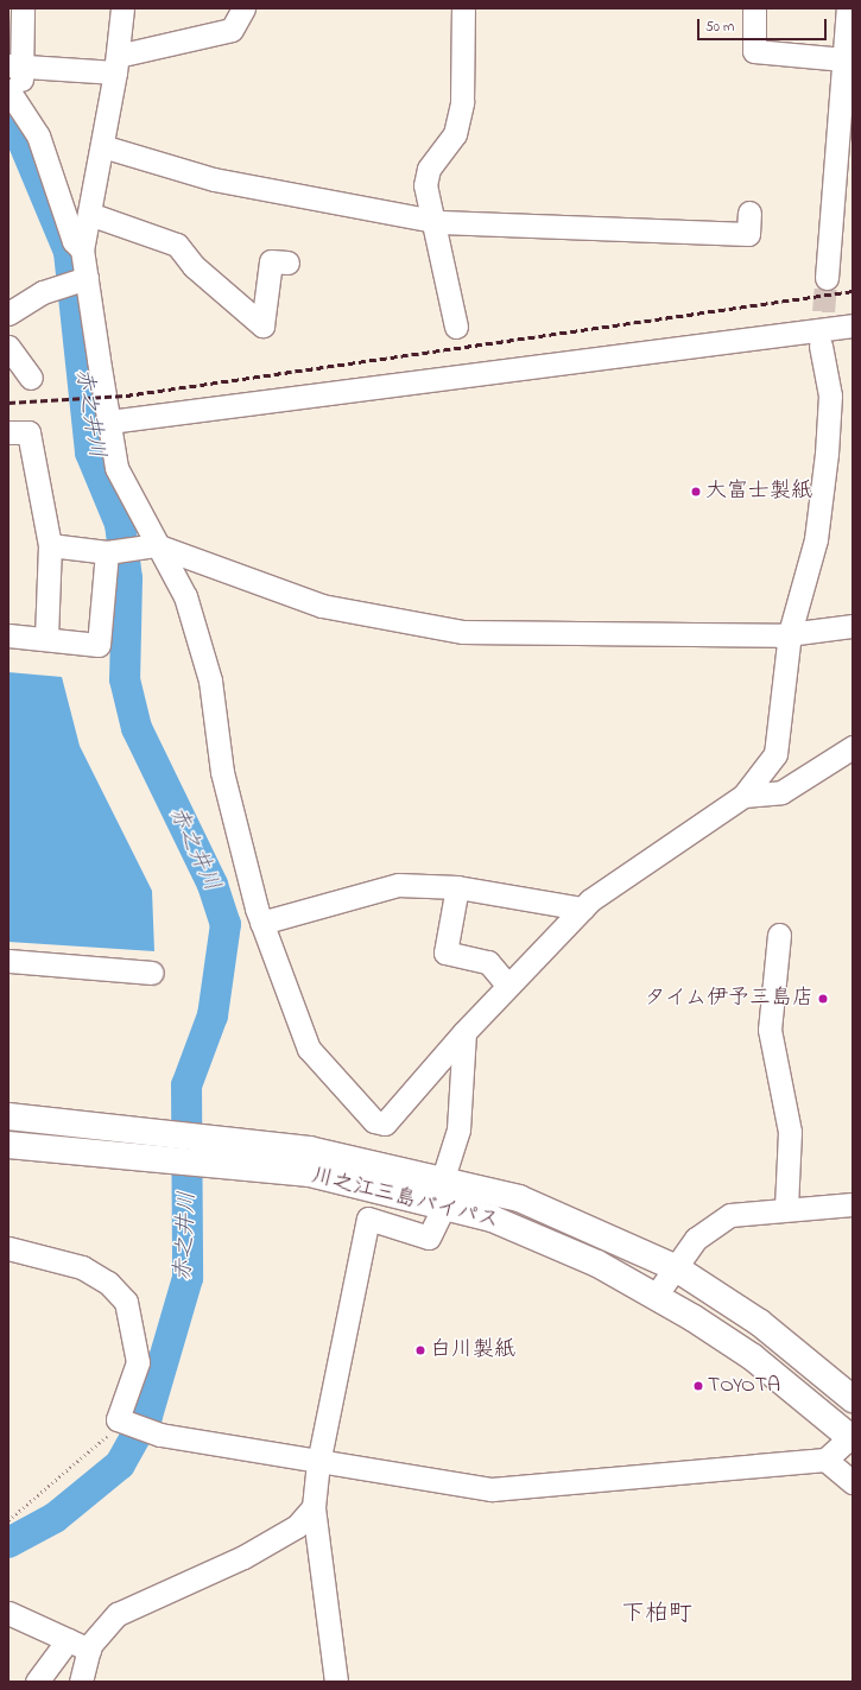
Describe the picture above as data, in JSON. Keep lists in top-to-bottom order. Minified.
{"streets":{"highway":["川之江三島バイパス"]},"districts":["下柏町"],"water":["赤之井川"],"places":["大富士製紙","タイム伊予三島店","白川製紙","TOYOTA"],"scale_bar":"50 m"}
